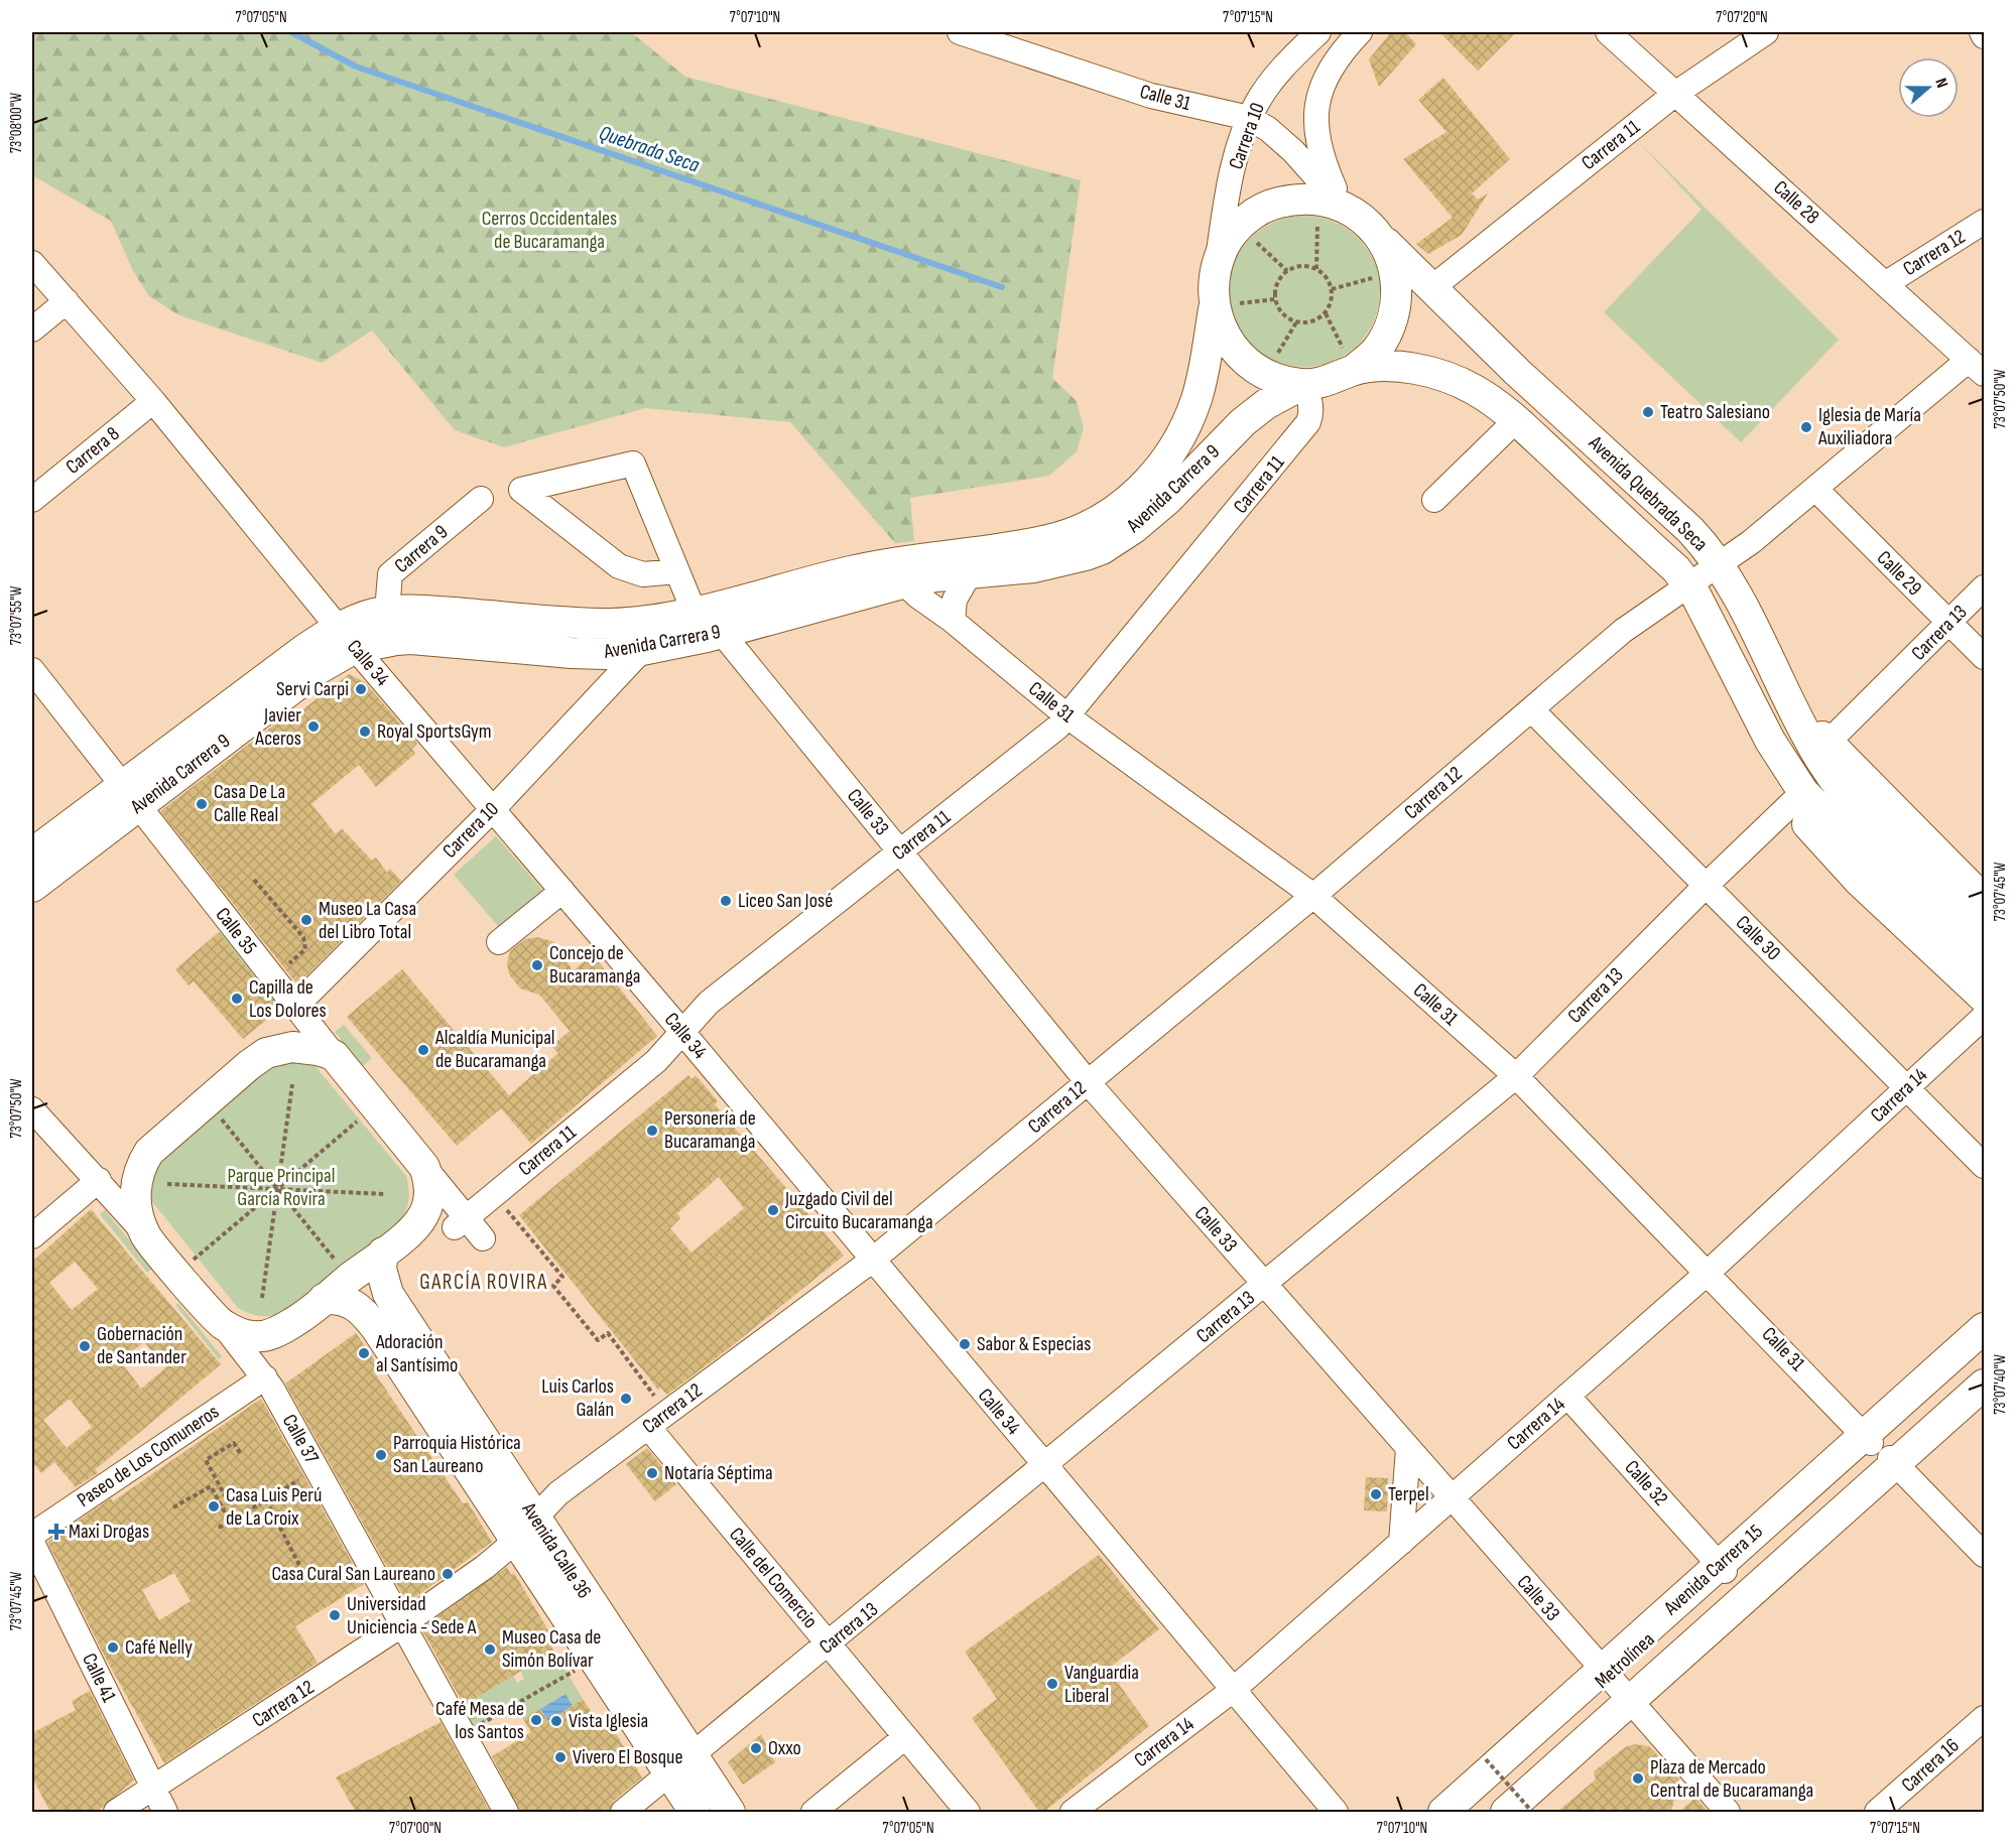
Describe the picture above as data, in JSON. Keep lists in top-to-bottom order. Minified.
{"streets":{"main road":["Avenida Carrera 9","Avenida Quebrada Seca","Calle 35","Calle 37","Avenida Calle 36","Avenida Carrera 15"],"street":["Calle 31","Carrera 10","Carrera 11","Calle 28","Carrera 12","Carrera 8","Carrera 9","Calle 29","Carrera 13","Calle 34","Calle 33","Calle 30","Carrera 14","Paseo de Los Comuneros","Calle 32","Calle del Comercio","Metrolínea","Calle 41","Carrera 16"]},"crossings":[["Calle 31","Carrera 10"],["Calle 31","Carrera 11"],["Calle 31","Carrera 12"],["Calle 31","Avenida Carrera 9"],["Calle 31","Avenida Quebrada Seca"],["Calle 31","Carrera 13"],["Calle 31","Carrera 14"],["Calle 31","Avenida Carrera 15"],["Carrera 10","Avenida Carrera 9"],["Carrera 10","Calle 34"],["Carrera 10","Calle 35"],["Carrera 11","Calle 28"],["Carrera 11","Avenida Carrera 9"],["Carrera 11","Avenida Quebrada Seca"],["Carrera 11","Calle 34"],["Carrera 11","Calle 33"],["Carrera 11","Calle 35"],["Calle 28","Carrera 12"],["Carrera 12","Avenida Quebrada Seca"],["Carrera 12","Calle 29"],["Carrera 12","Calle 34"],["Carrera 12","Calle 33"],["Carrera 12","Calle 30"],["Carrera 12","Calle 37"],["Carrera 12","Avenida Calle 36"],["Carrera 12","Calle del Comercio"],["Carrera 12","Calle 41"],["Carrera 8","Calle 34"],["Avenida Carrera 9","Carrera 9"],["Avenida Carrera 9","Calle 34"],["Avenida Carrera 9","Calle 33"],["Avenida Carrera 9","Calle 35"],["Avenida Quebrada Seca","Carrera 13"],["Calle 29","Carrera 13"],["Carrera 13","Calle 34"],["Carrera 13","Calle 33"],["Carrera 13","Calle 30"],["Carrera 13","Avenida Calle 36"],["Carrera 13","Calle del Comercio"],["Calle 34","Carrera 14"],["Calle 33","Carrera 14"],["Calle 33","Avenida Carrera 15"],["Calle 33","Metrolínea"],["Calle 30","Carrera 14"],["Carrera 14","Calle 32"],["Calle 37","Paseo de Los Comuneros"],["Calle 32","Avenida Carrera 15"],["Avenida Carrera 15","Metrolínea"]],"districts":["GARCÍA ROVIRA"],"water":["Quebrada Seca"],"parks":["Cerros Occidentales de Bucaramanga","Parque Principal García Rovira"],"places":{"other":["Teatro Salesiano","Iglesia de María Auxiliadora","Servi Carpi","Javier Aceros","Royal SportsGym","Casa De La Calle Real","Liceo San José","Museo La Casa del Libro Total","Concejo de Bucaramanga","Capilla de Los Dolores","Alcaldía Municipal de Bucaramanga","Personería de Bucaramanga","Juzgado Civil del Circuito Bucaramanga","Sabor & Especias","Gobernación de Santander","Adoración al Santísimo","Luis Carlos Galán","Parroquia Histórica San Laureano","Notaría Séptima","Terpel","Casa Luis Perú de La Croix","Casa Cural San Laureano","Universidad Uniciencia - Sede A","Café Nelly","Museo Casa de Simón Bolívar","Vanguardia Liberal","Café Mesa de los Santos","Vista Iglesia","Oxxo","Vivero El Bosque","Plaza de Mercado Central de Bucaramanga"],"health":["Maxi Drogas"]},"north":"right","coordinates":["7°07'05\"N","7°07'10\"N","7°07'15\"N","7°07'20\"N","73°08'00\"W","73°07'50\"W","73°07'55\"W","73°07'45\"W","73°07'40\"W","7°07'00\"N"]}
